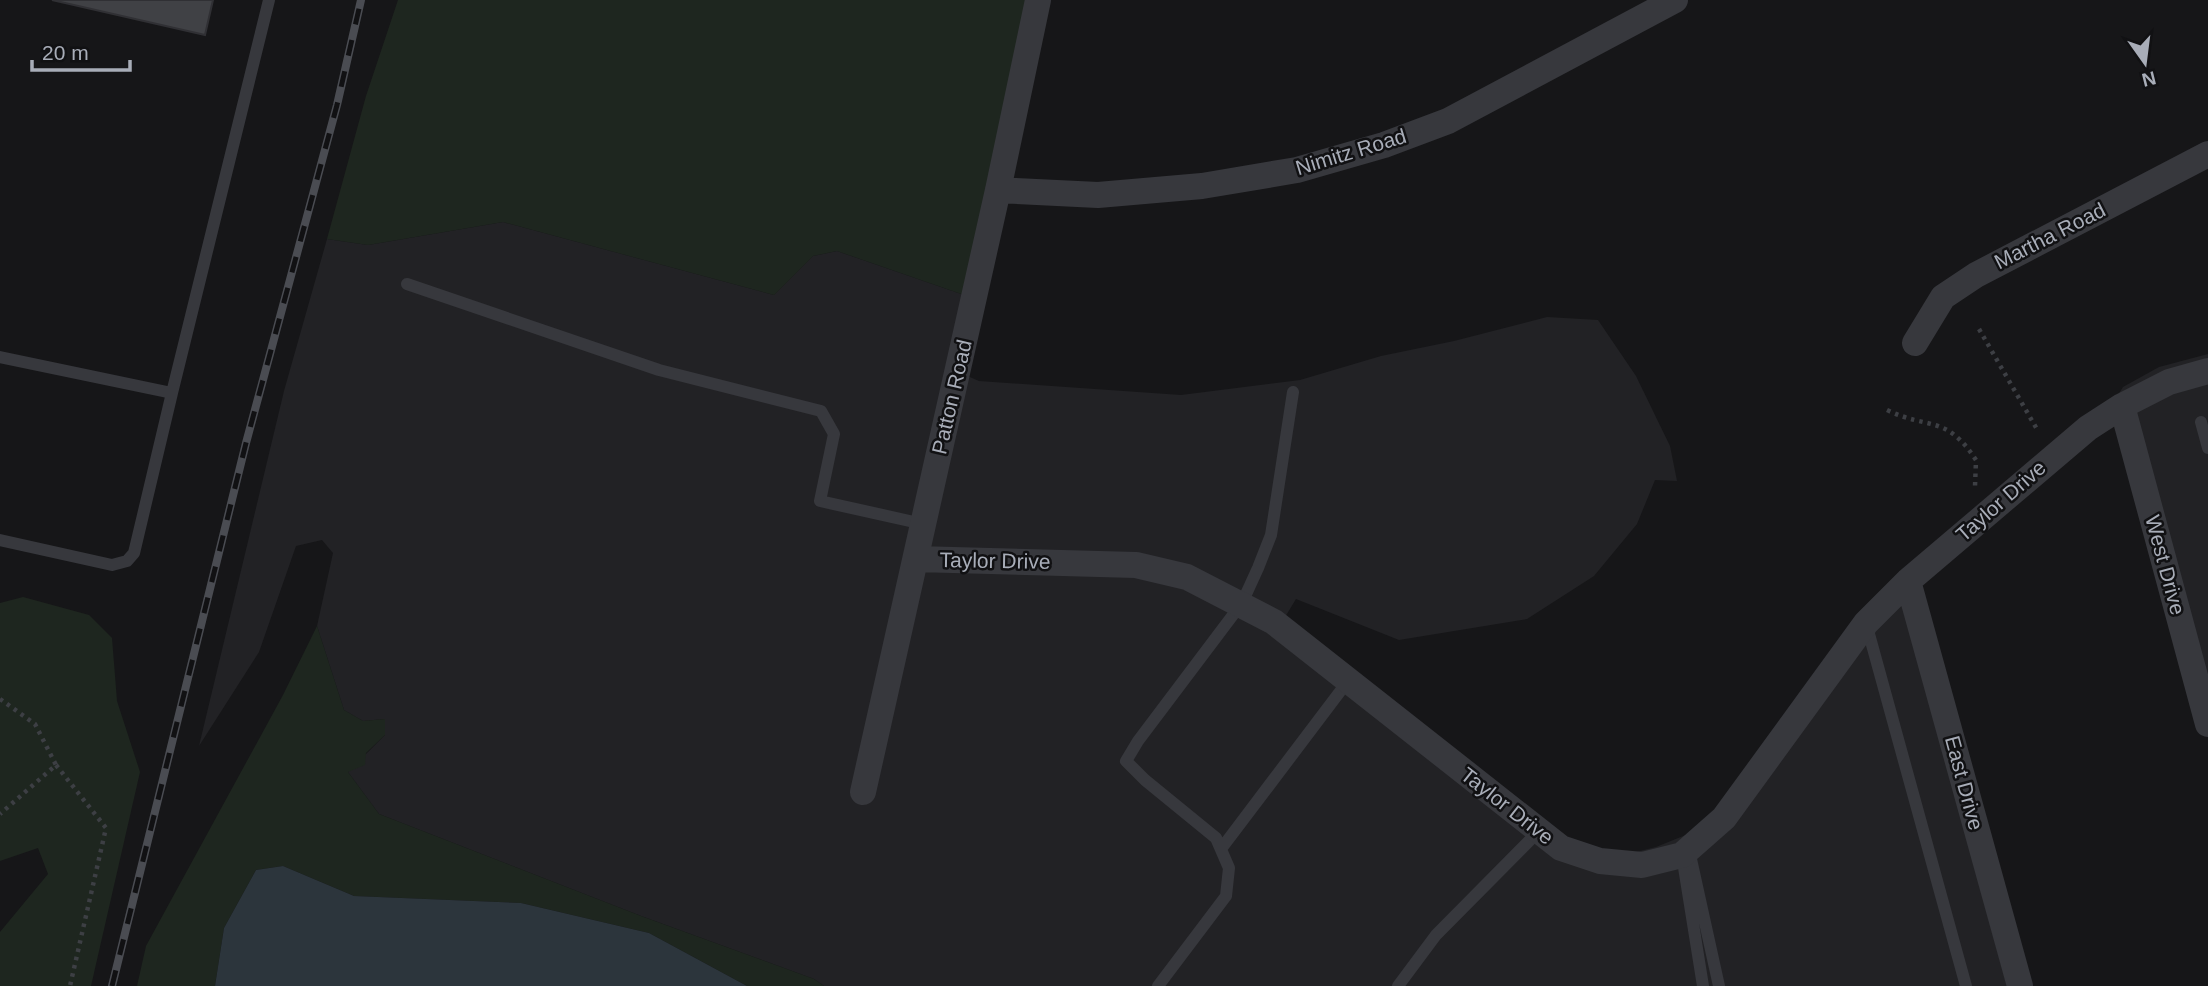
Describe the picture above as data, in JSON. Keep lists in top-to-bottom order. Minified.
{"streets":{"street":["Nimitz Road","Martha Road","Patton Road","Taylor Drive","West Drive","East Drive"]},"crossings":[["Nimitz Road","Patton Road"],["Patton Road","Taylor Drive"],["Taylor Drive","West Drive"],["Taylor Drive","East Drive"]],"scale_bar":"20 m","north":"bottom"}
